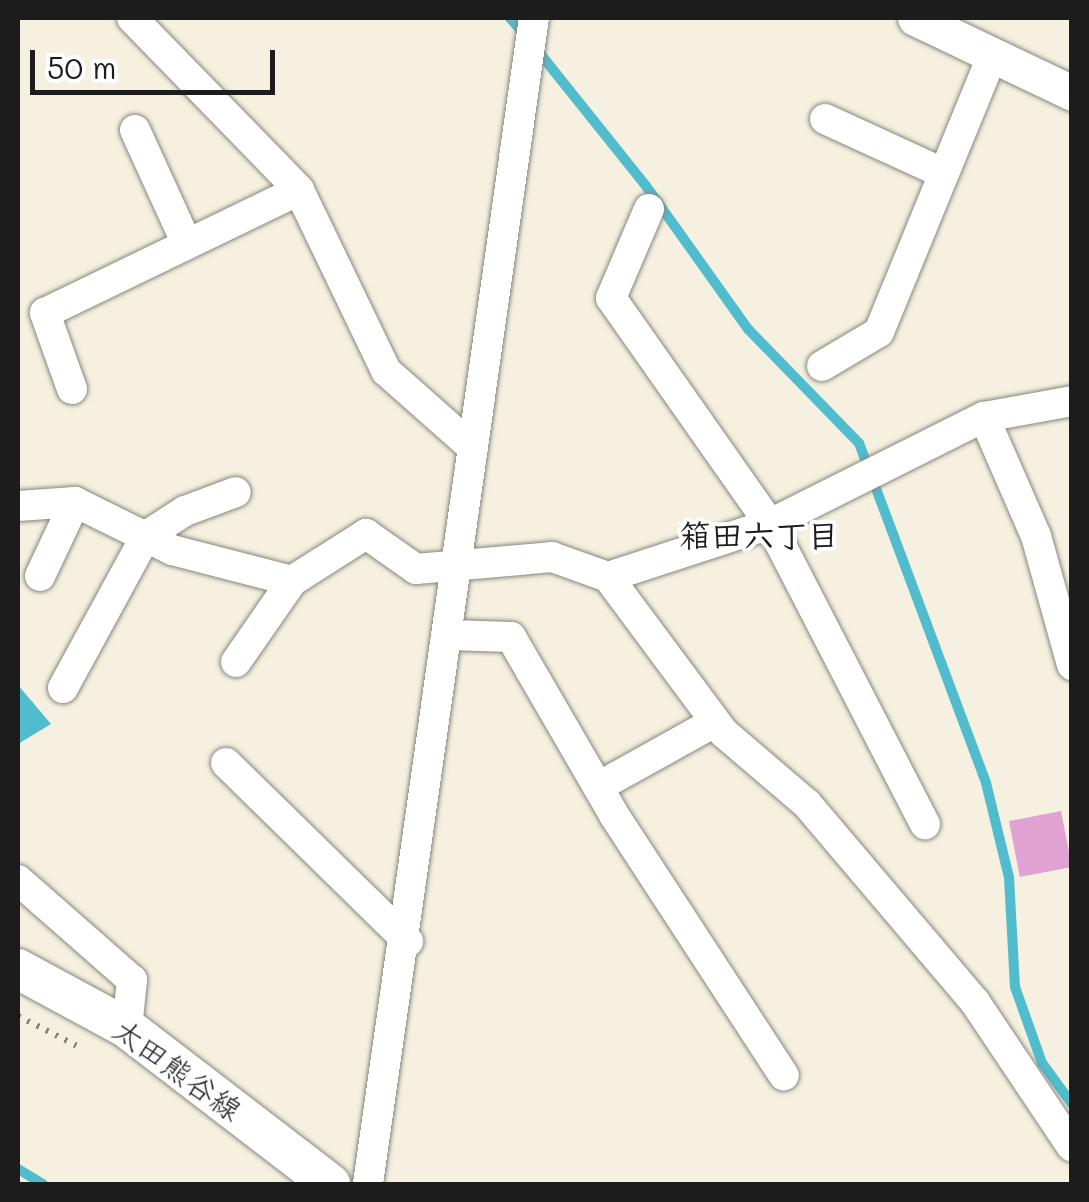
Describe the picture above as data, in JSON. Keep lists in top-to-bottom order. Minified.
{"streets":{"main road":["太田熊谷線"]},"districts":["箱田六丁目"],"scale_bar":"50 m"}
